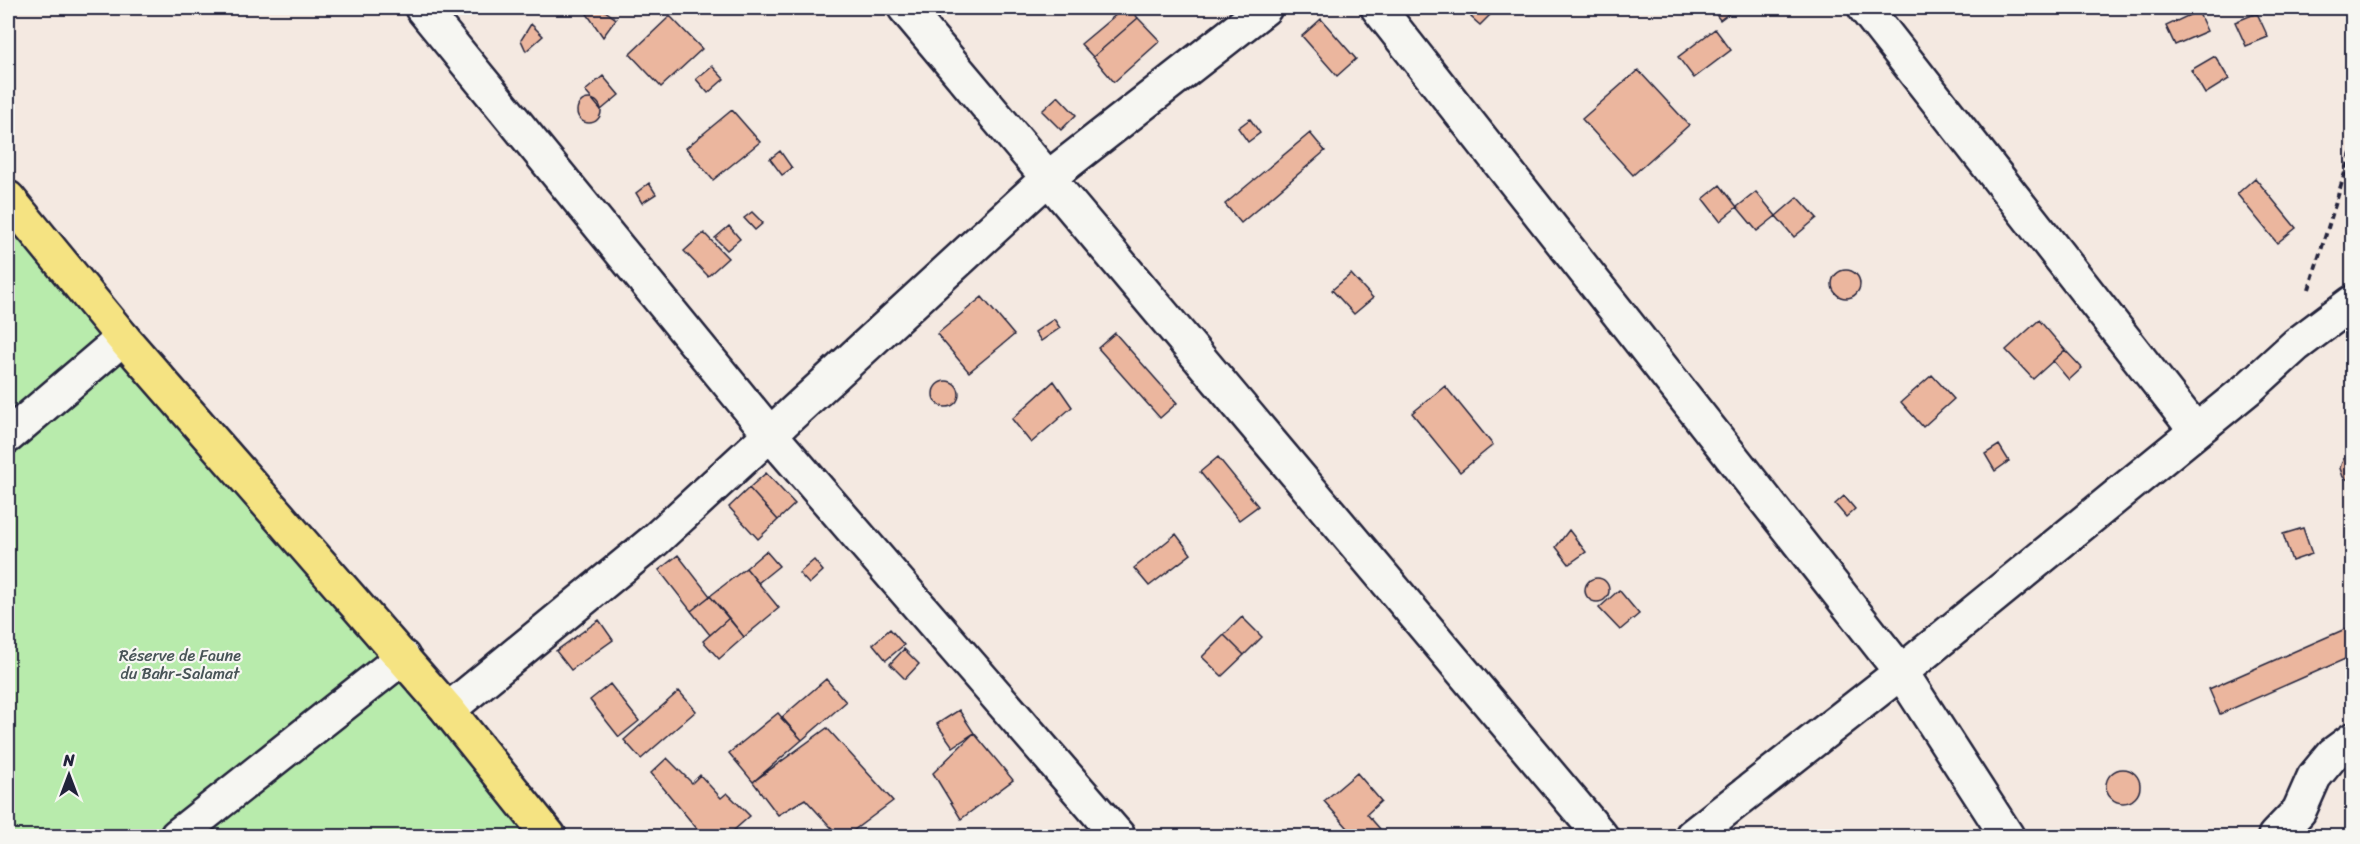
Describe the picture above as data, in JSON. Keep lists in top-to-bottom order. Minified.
{"parks":["Réserve de Faune du Bahr-Salamat"],"north":"top"}
